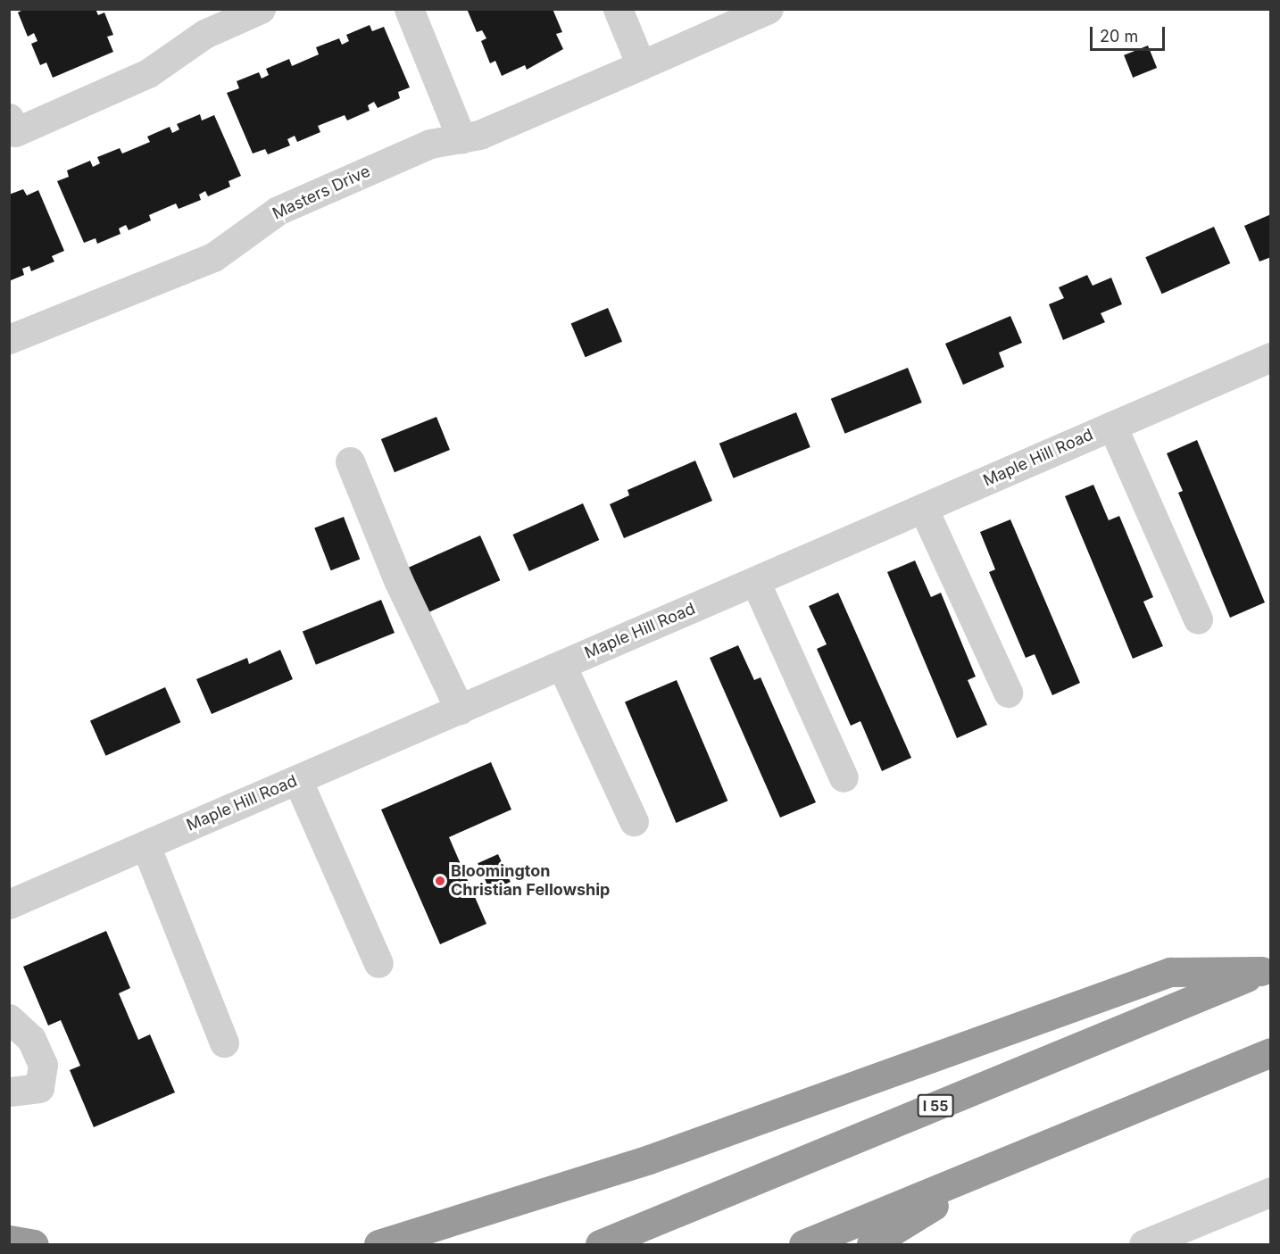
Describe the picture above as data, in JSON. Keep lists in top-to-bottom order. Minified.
{"streets":{"highway":["I 55"],"street":["Masters Drive","Maple Hill Road"]},"places":["Bloomington Christian Fellowship"],"scale_bar":"20 m"}
